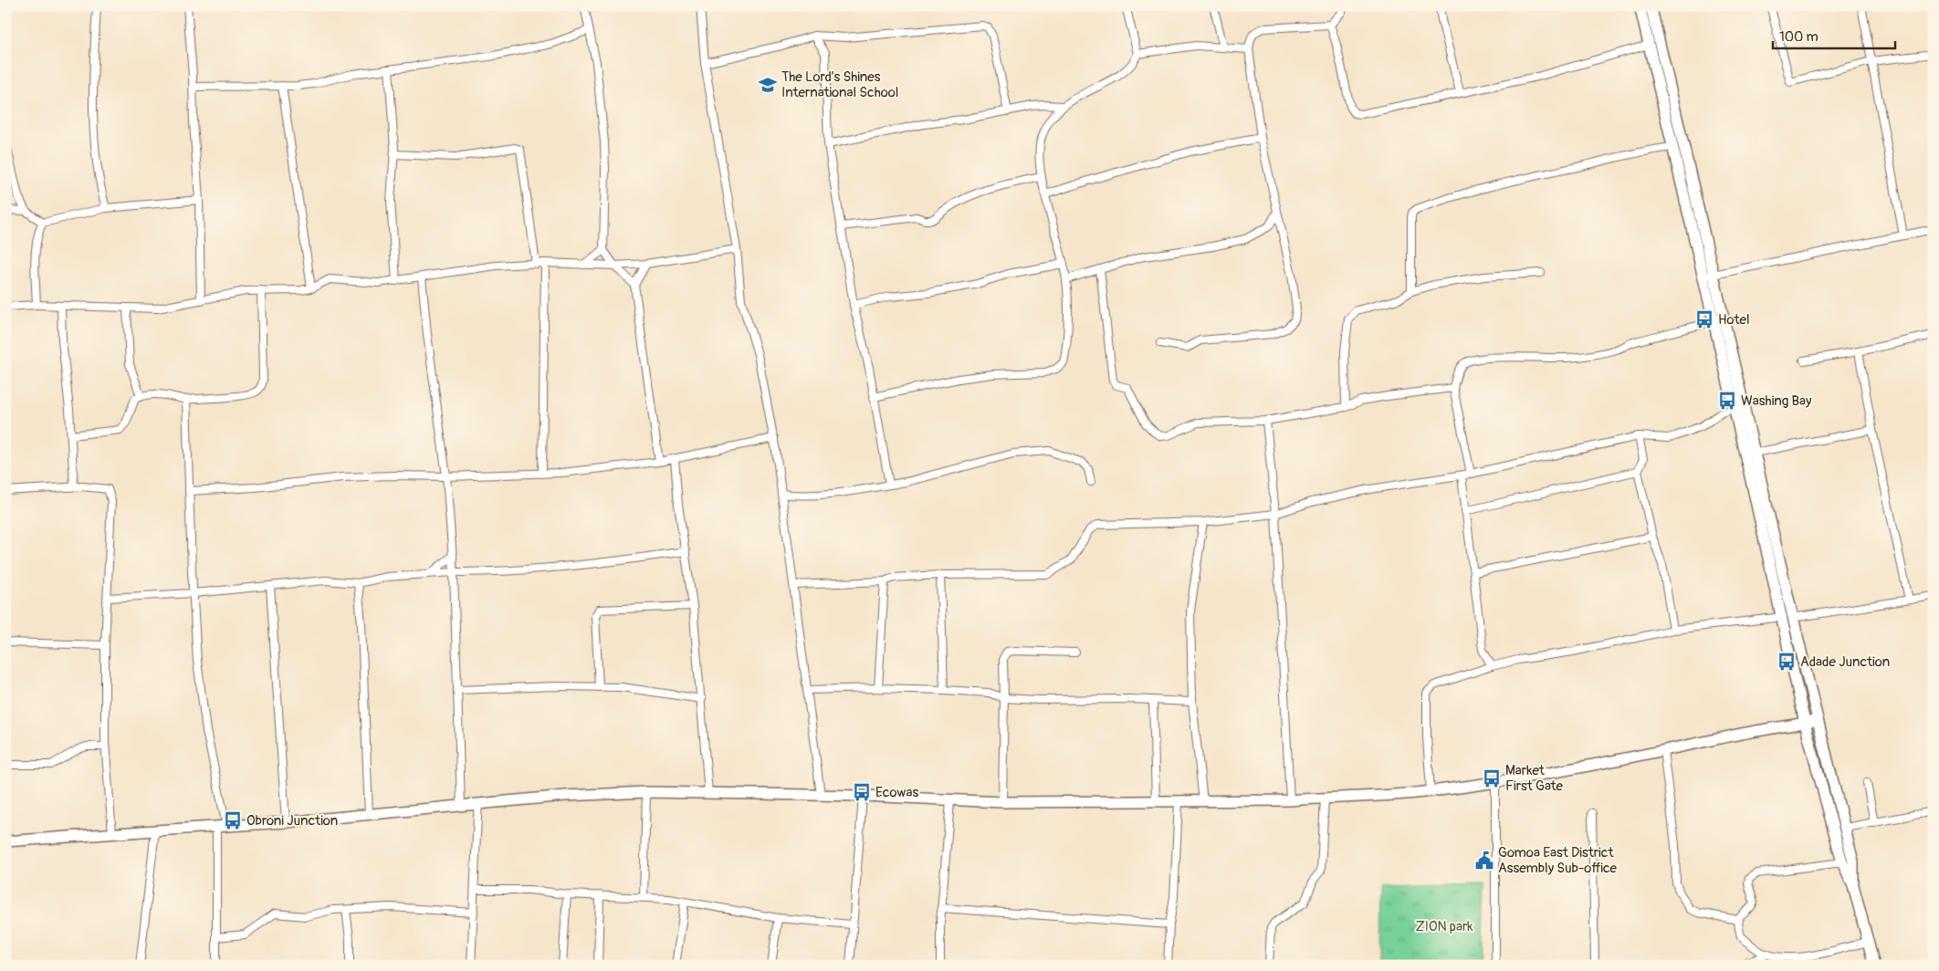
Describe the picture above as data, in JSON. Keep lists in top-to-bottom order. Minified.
{"parks":["ZION park"],"places":{"school or university":["The Lord’s Shines International School"],"bus stop":["Hotel","Washing Bay","Adade Junction","Market First Gate","Ecowas","Obroni Junction"],"public building":["Gomoa East District Assembly Sub-office"]},"scale_bar":"100 m"}
